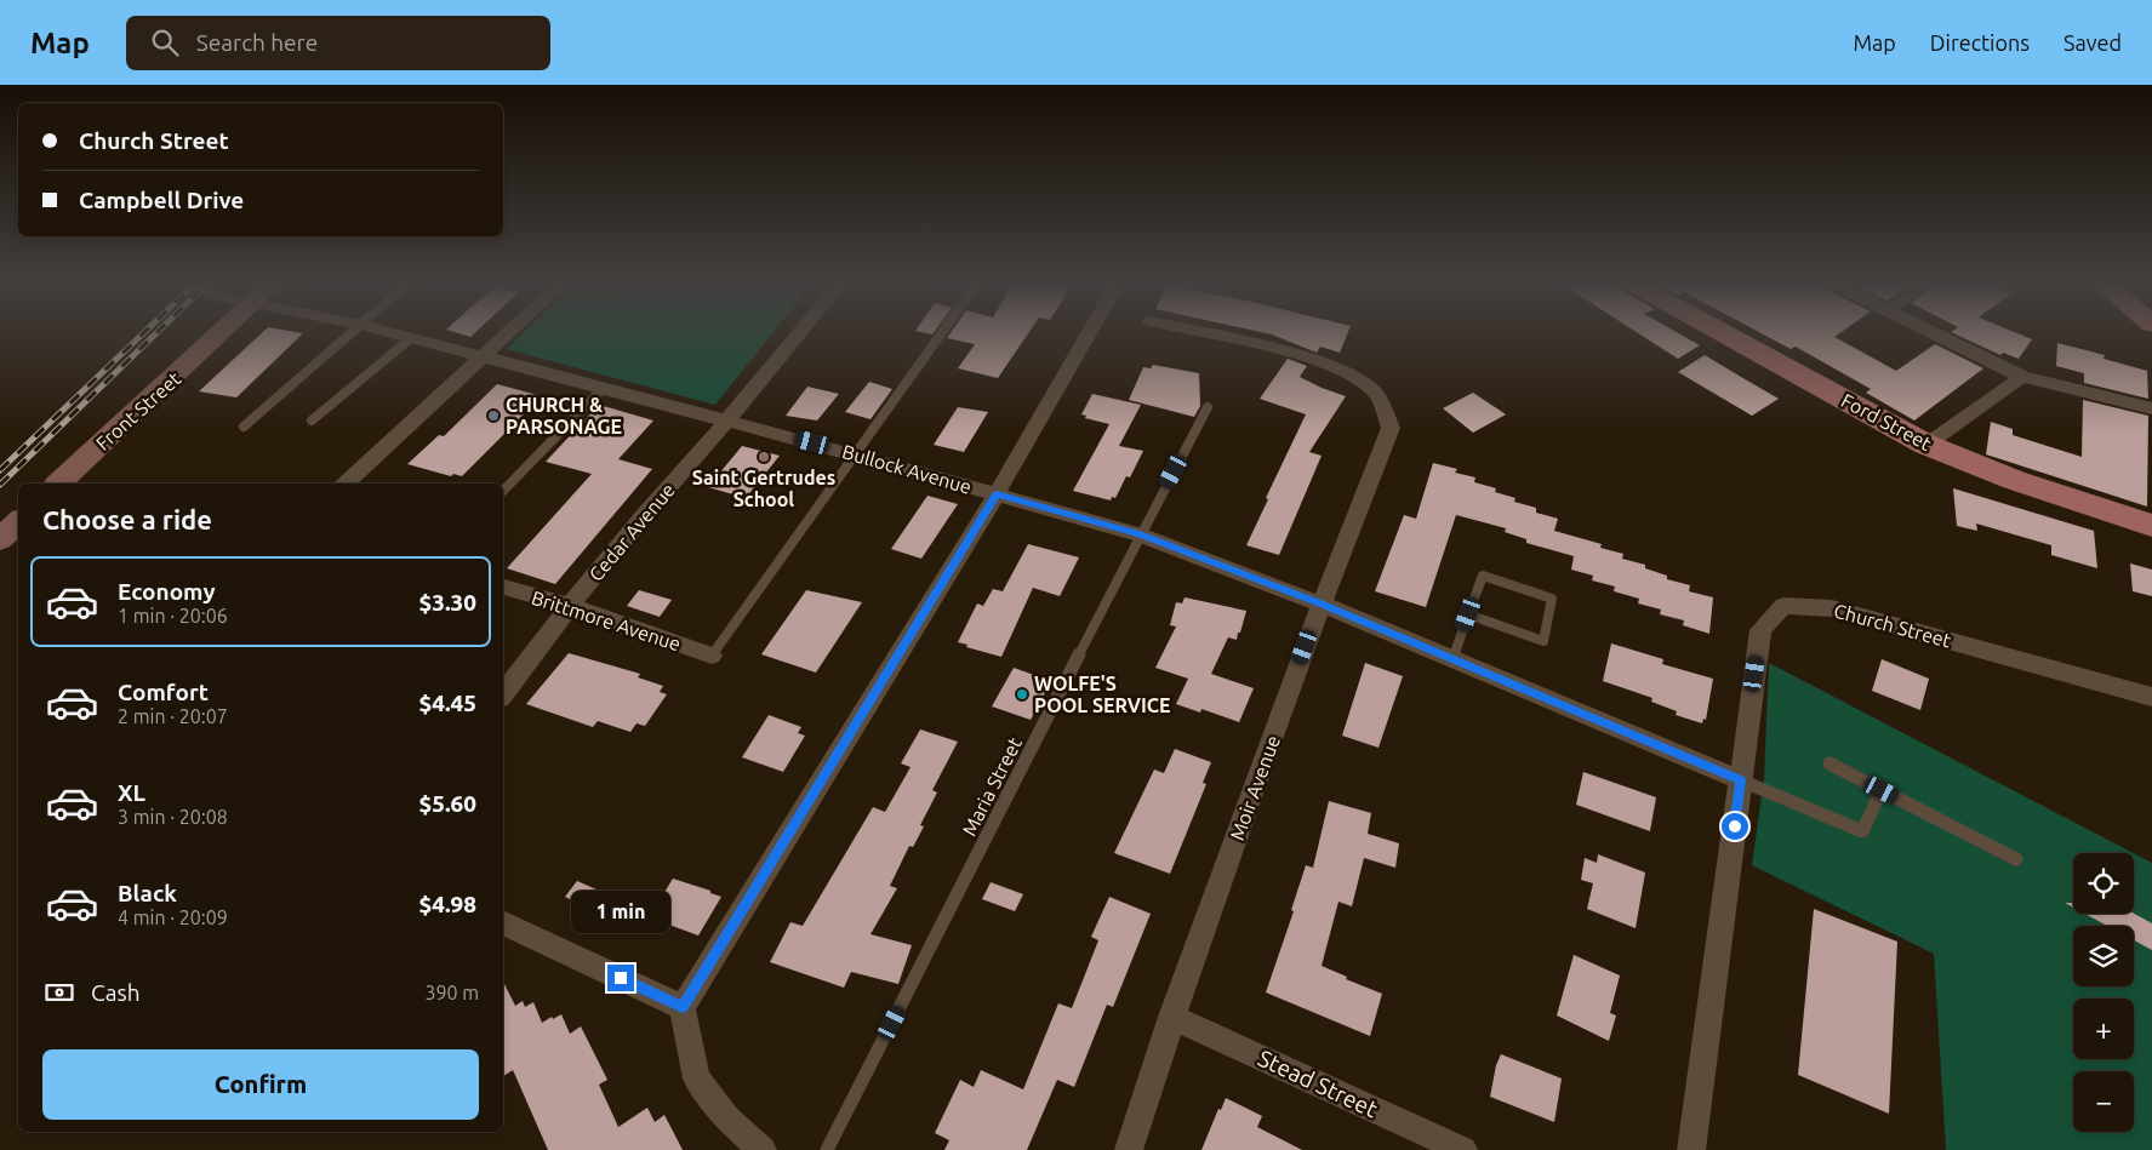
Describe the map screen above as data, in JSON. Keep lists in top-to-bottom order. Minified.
{"streets":{"main road":["Front Street","Ford Street"],"street":["Bullock Avenue","Cedar Avenue","Brittmore Avenue","Church Street","Moir Avenue","Stead Street"],"lane":["Maria Street"]},"crossings":[["Bullock Avenue","Cedar Avenue"],["Bullock Avenue","Church Street"],["Bullock Avenue","Maria Street"],["Bullock Avenue","Moir Avenue"],["Cedar Avenue","Brittmore Avenue"],["Moir Avenue","Stead Street"]],"places":["CHURCH & PARSONAGE","Saint Gertrudes School","WOLFE'S POOL SERVICE"],"page":{"header":"Map","search":"Search here","nav":["Map","Directions","Saved"],"banner":["Church Street","Campbell Drive"],"heading":"Choose a ride","list":[{"name":"Economy","note":"1 min · 20:06","value":"$3.30"},{"name":"Comfort","note":"2 min · 20:07","value":"$4.45"},{"name":"XL","note":"3 min · 20:08","value":"$5.60"},{"name":"Black","note":"4 min · 20:09","value":"$4.98"}],"map_buttons":["+","−"],"bubble":"1 min","pay":["Cash","390 m"],"buttons":"Confirm"}}
